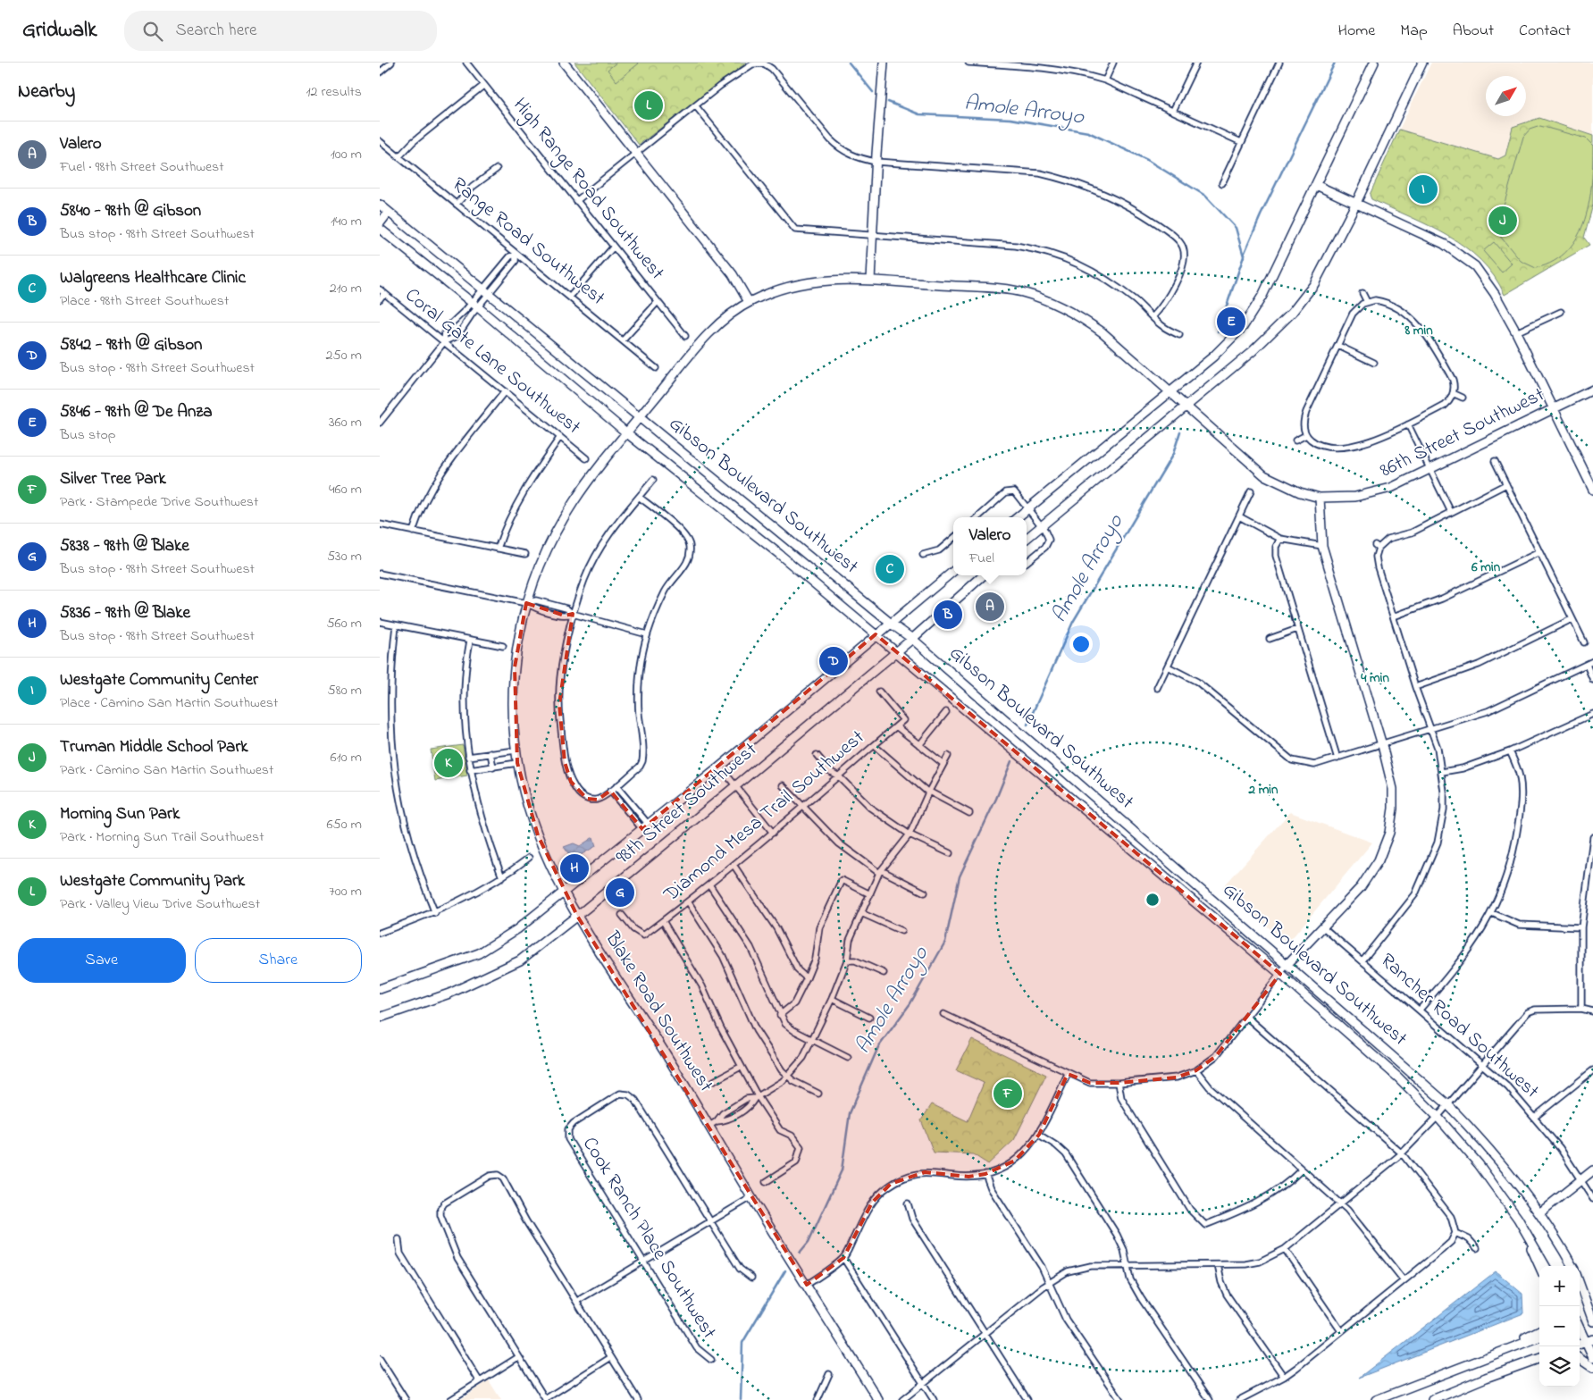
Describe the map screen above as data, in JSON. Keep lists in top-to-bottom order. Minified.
{"streets":{"street":["High Range Road Southwest","Range Road Southwest","Coral Gate Lane Southwest","86th Street Southwest","Gibson Boulevard Southwest","98th Street Southwest","Diamond Mesa Trail Southwest","Blake Road Southwest","Rancher Road Southwest","Cook Ranch Place Southwest"]},"crossings":[["86th Street Southwest","Blake Road Southwest"],["Gibson Boulevard Southwest","98th Street Southwest"],["Gibson Boulevard Southwest","Blake Road Southwest"],["98th Street Southwest","Blake Road Southwest"]],"water":["Amole Arroyo"],"north":"top right","page":{"header":"Gridwalk","search":"Search here","nav":["Home","Map","About","Contact"],"heading":["Nearby","12 results"],"pins":["L","I","J","E","C","A","B","D","K","H","G","F"],"list":[{"mark":"A","name":"Valero","note":"Fuel · 98th Street Southwest","value":"100 m"},{"mark":"B","name":"5840 - 98th @ Gibson","note":"Bus stop · 98th Street Southwest","value":"140 m"},{"mark":"C","name":"Walgreens Healthcare Clinic","note":"Place · 98th Street Southwest","value":"210 m"},{"mark":"D","name":"5842 - 98th @ Gibson","note":"Bus stop · 98th Street Southwest","value":"250 m"},{"mark":"E","name":"5846 - 98th @ De Anza","note":"Bus stop","value":"360 m"},{"mark":"F","name":"Silver Tree Park","note":"Park · Stampede Drive Southwest","value":"460 m"},{"mark":"G","name":"5838 - 98th @ Blake","note":"Bus stop · 98th Street Southwest","value":"530 m"},{"mark":"H","name":"5836 - 98th @ Blake","note":"Bus stop · 98th Street Southwest","value":"560 m"},{"mark":"I","name":"Westgate Community Center","note":"Place · Camino San Martin Southwest","value":"580 m"},{"mark":"J","name":"Truman Middle School Park","note":"Park · Camino San Martin Southwest","value":"610 m"},{"mark":"K","name":"Morning Sun Park","note":"Park · Morning Sun Trail Southwest","value":"650 m"},{"mark":"L","name":"Westgate Community Park","note":"Park · Valley View Drive Southwest","value":"700 m"}],"popup":["Valero","Fuel"],"buttons":["Save","Share"],"map_buttons":["+","−"]},"rings":["8 min","6 min","4 min","2 min"]}
